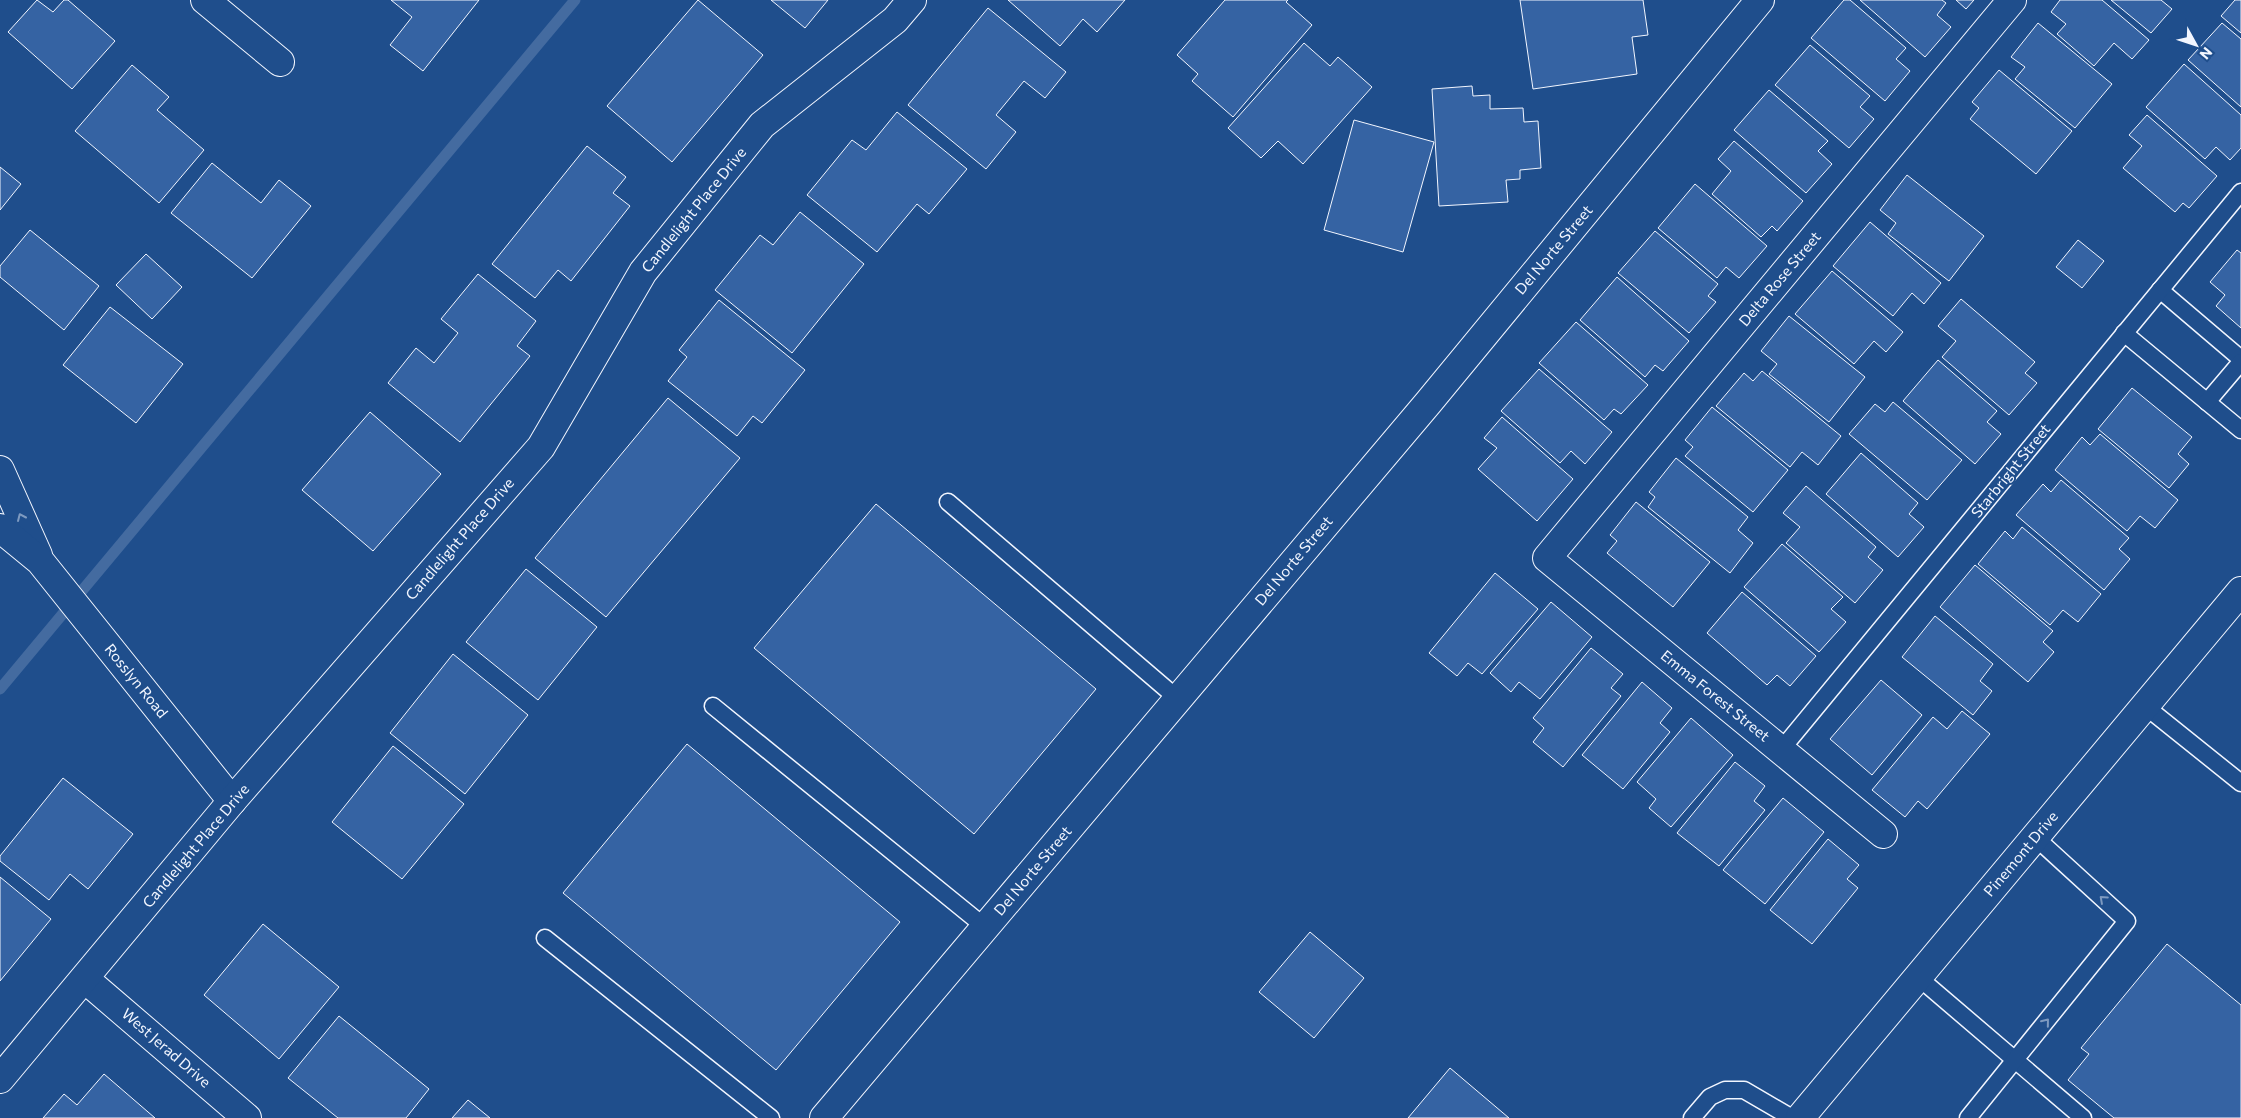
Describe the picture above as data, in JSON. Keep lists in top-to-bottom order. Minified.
{"streets":{"street":["Candlelight Place Drive","Del Norte Street","Delta Rose Street","Rosslyn Road","Emma Forest Street","Pinemont Drive","West Jerad Drive"],"lane":["Starbright Street"]},"crossings":[["Candlelight Place Drive","Rosslyn Road"],["Candlelight Place Drive","West Jerad Drive"],["Delta Rose Street","Emma Forest Street"],["Starbright Street","Emma Forest Street"]],"north":"bottom right"}
